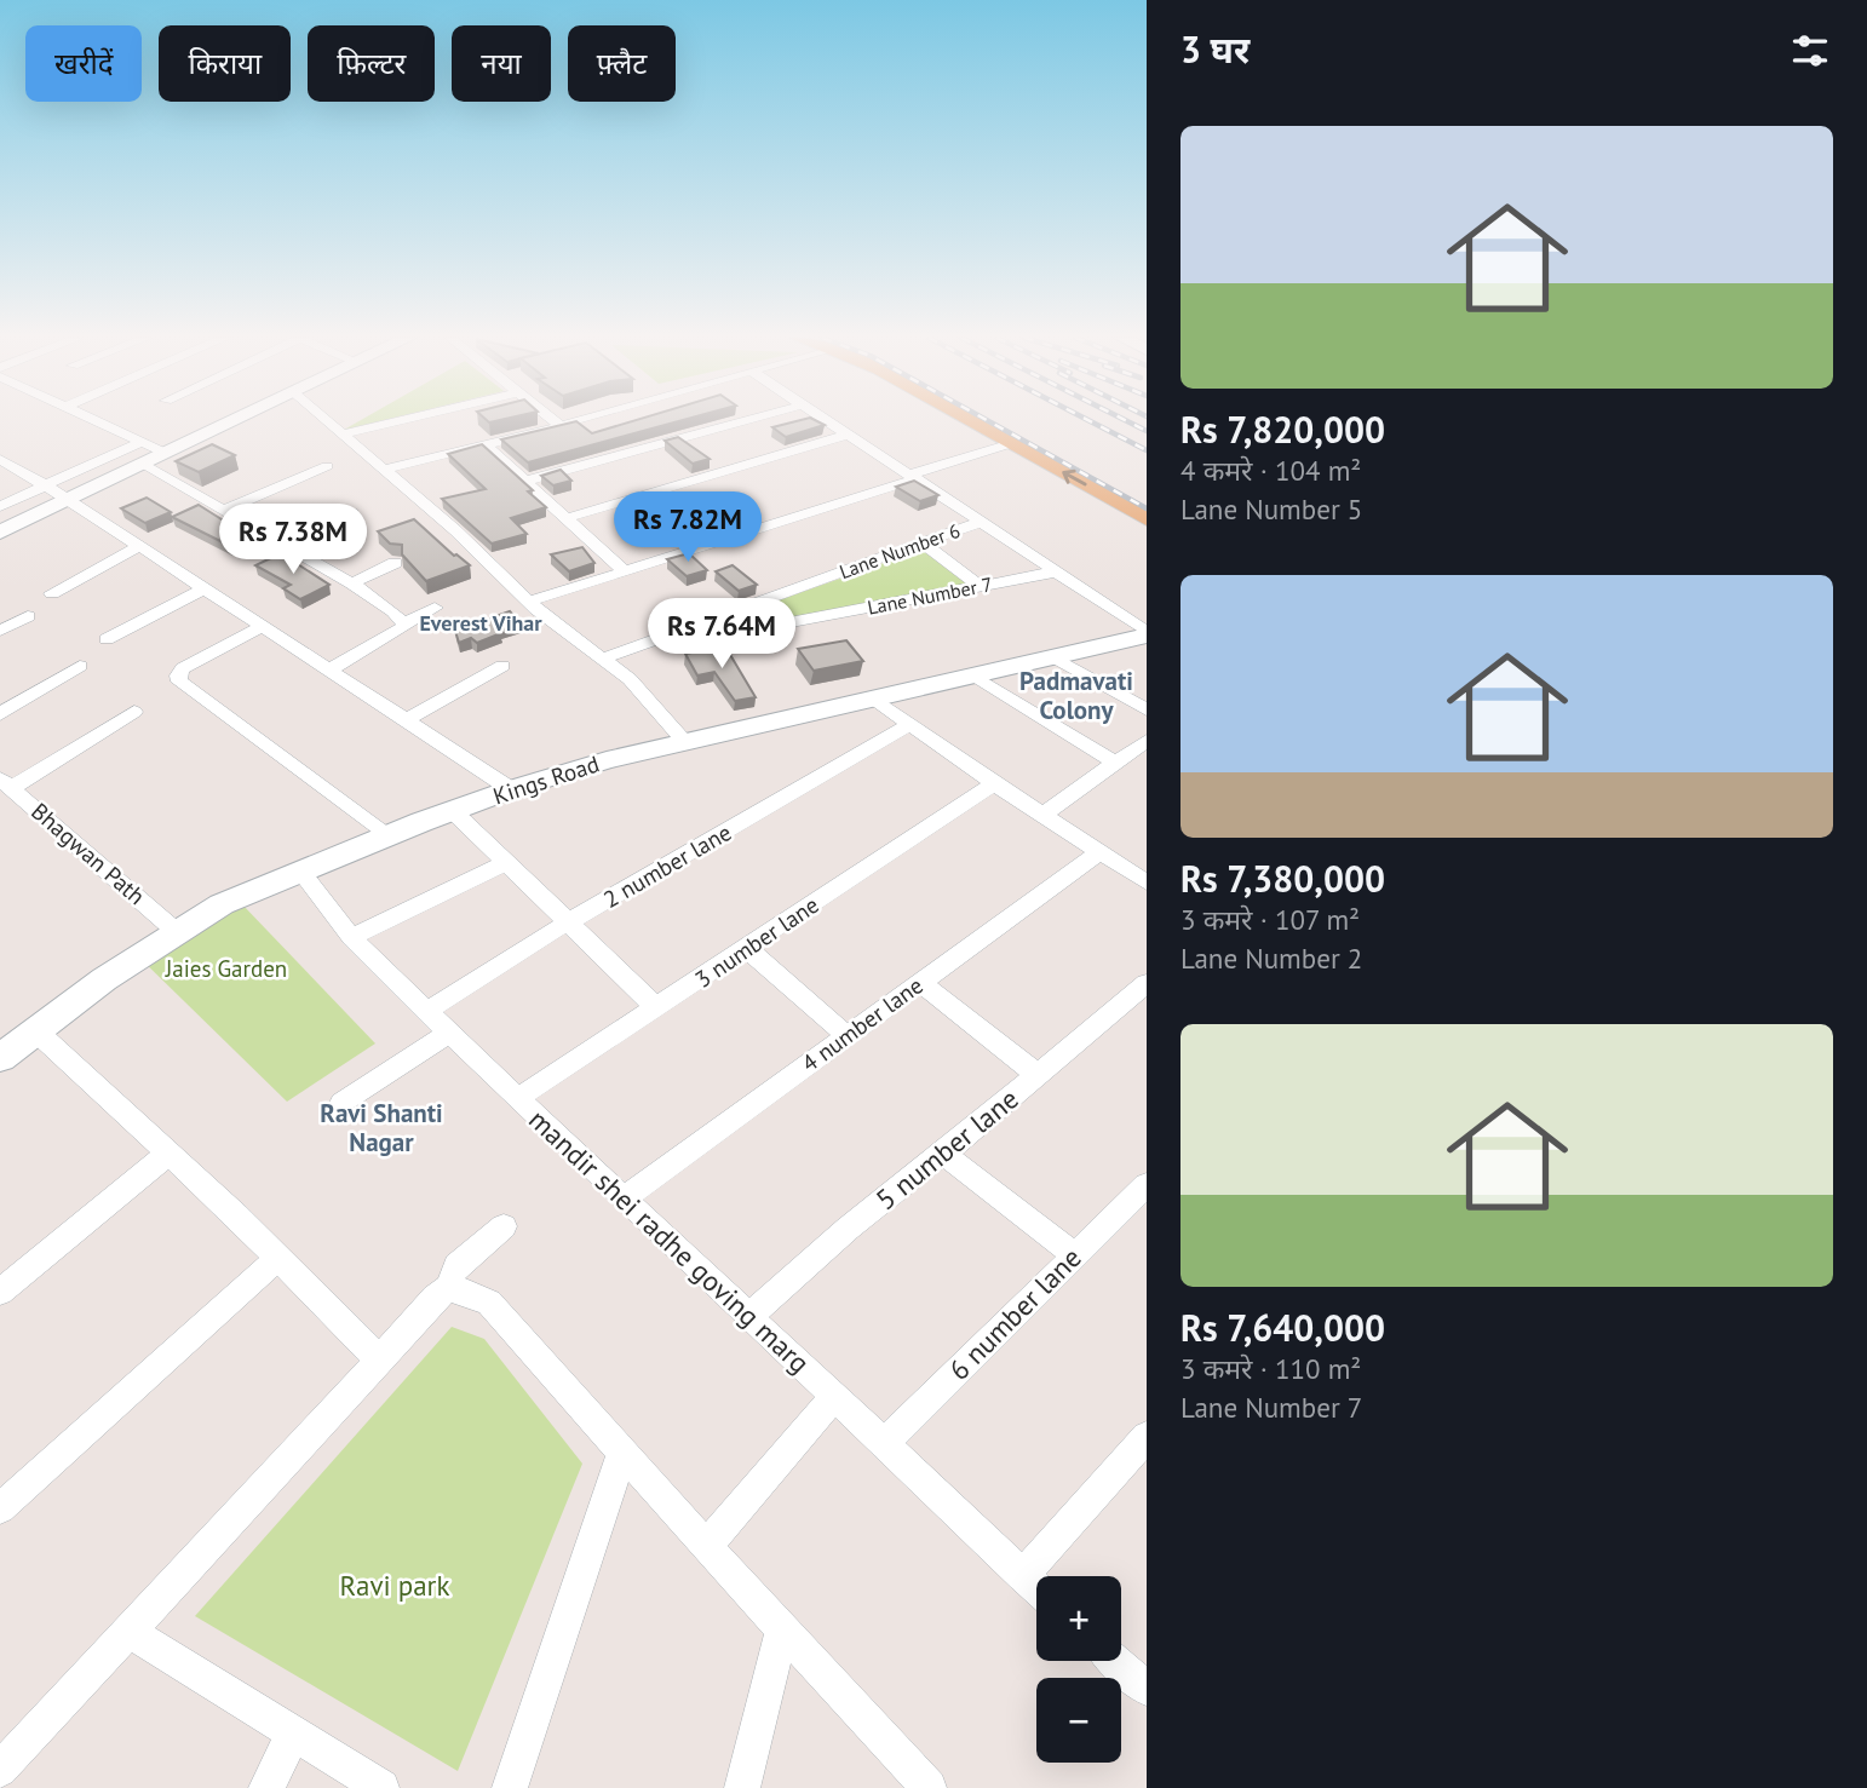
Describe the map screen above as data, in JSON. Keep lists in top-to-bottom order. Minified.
{"streets":{"street":["Lane Number 6","Lane Number 7","Kings Road","Bhagwan Path","2 number lane","3 number lane","4 number lane","5 number lane","mandir shei radhe goving marg","6 number lane"]},"crossings":[["Lane Number 6","Lane Number 7"],["Kings Road","Bhagwan Path"],["Kings Road","mandir shei radhe goving marg"],["2 number lane","mandir shei radhe goving marg"],["3 number lane","mandir shei radhe goving marg"],["4 number lane","mandir shei radhe goving marg"],["5 number lane","mandir shei radhe goving marg"],["mandir shei radhe goving marg","6 number lane"]],"districts":["Everest Vihar","Padmavati Colony","Ravi Shanti Nagar"],"parks":["Jaies Garden","Ravi park"],"page":{"heading":"3 घर","chip":["खरीदें","किराया","फ़िल्टर","नया","फ़्लैट"],"list":[{"name":"Rs 7,820,000","note":"4 कमरे · 104 m² · Lane Number 5"},{"name":"Rs 7,380,000","note":"3 कमरे · 107 m² · Lane Number 2"},{"name":"Rs 7,640,000","note":"3 कमरे · 110 m² · Lane Number 7"}],"price":["Rs 7.82M","Rs 7.38M","Rs 7.64M"],"map_buttons":["+","−"]}}
